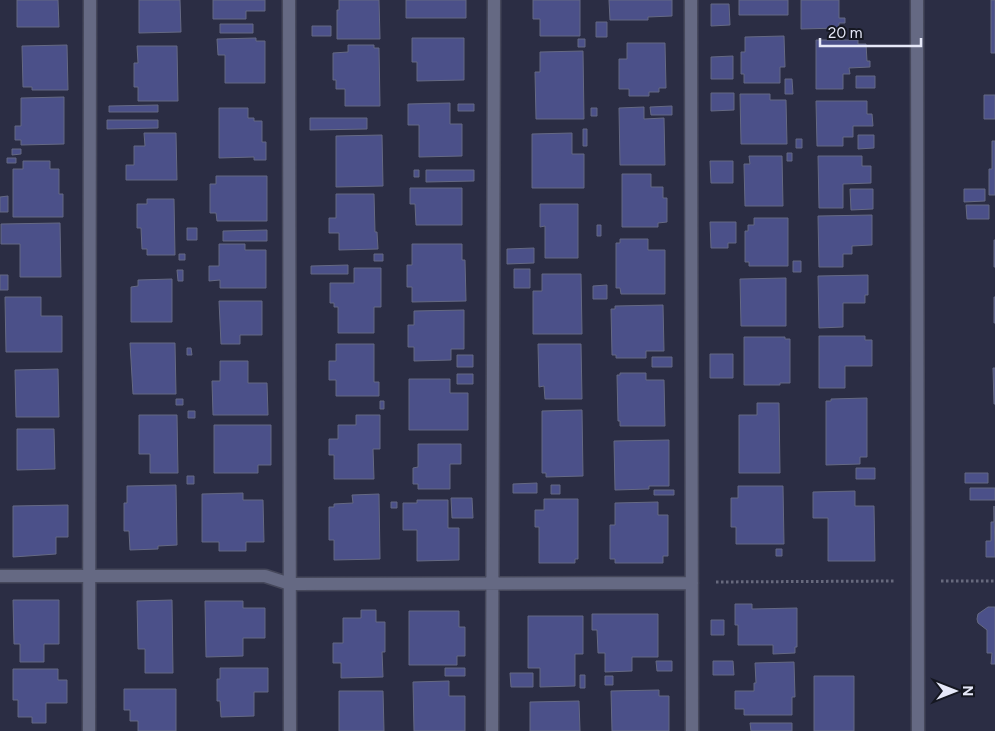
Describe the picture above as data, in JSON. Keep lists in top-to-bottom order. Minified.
{"scale_bar":"20 m","north":"right"}
